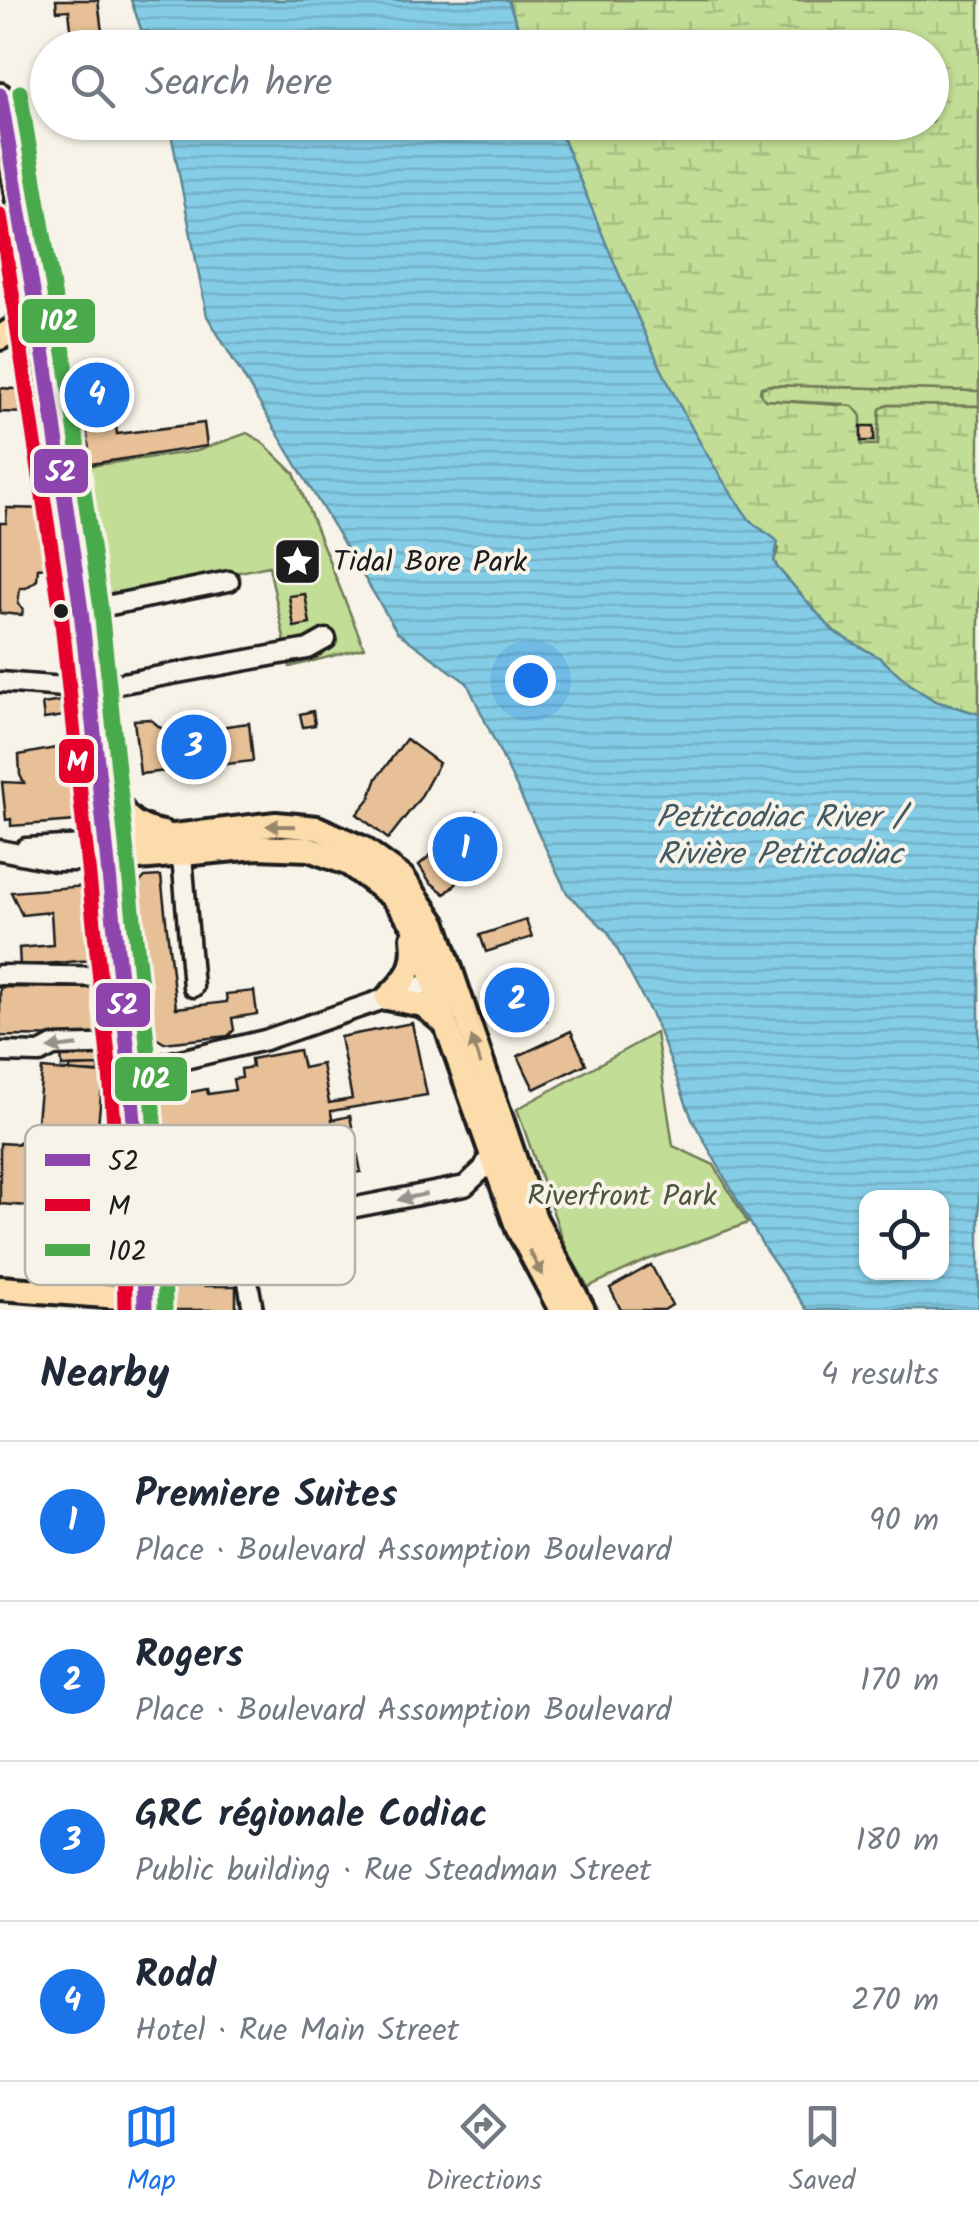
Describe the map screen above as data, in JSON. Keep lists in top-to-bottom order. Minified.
{"water":["Petitcodiac River / Rivière Petitcodiac"],"parks":["Riverfront Park"],"places":{"place":["Tidal Bore Park"]},"lines":["transit line 102","transit line 52","transit line M"],"legend":["52","M","102"],"page":{"search":"Search here","pins":["4","3","1","2"],"heading":["Nearby","4 results"],"list":[{"mark":"1","name":"Premiere Suites","note":"Place · Boulevard Assomption Boulevard","value":"90 m"},{"mark":"2","name":"Rogers","note":"Place · Boulevard Assomption Boulevard","value":"170 m"},{"mark":"3","name":"GRC régionale Codiac","note":"Public building · Rue Steadman Street","value":"180 m"},{"mark":"4","name":"Rodd","note":"Hotel · Rue Main Street","value":"270 m"}],"nav":["Map","Directions","Saved"]}}
